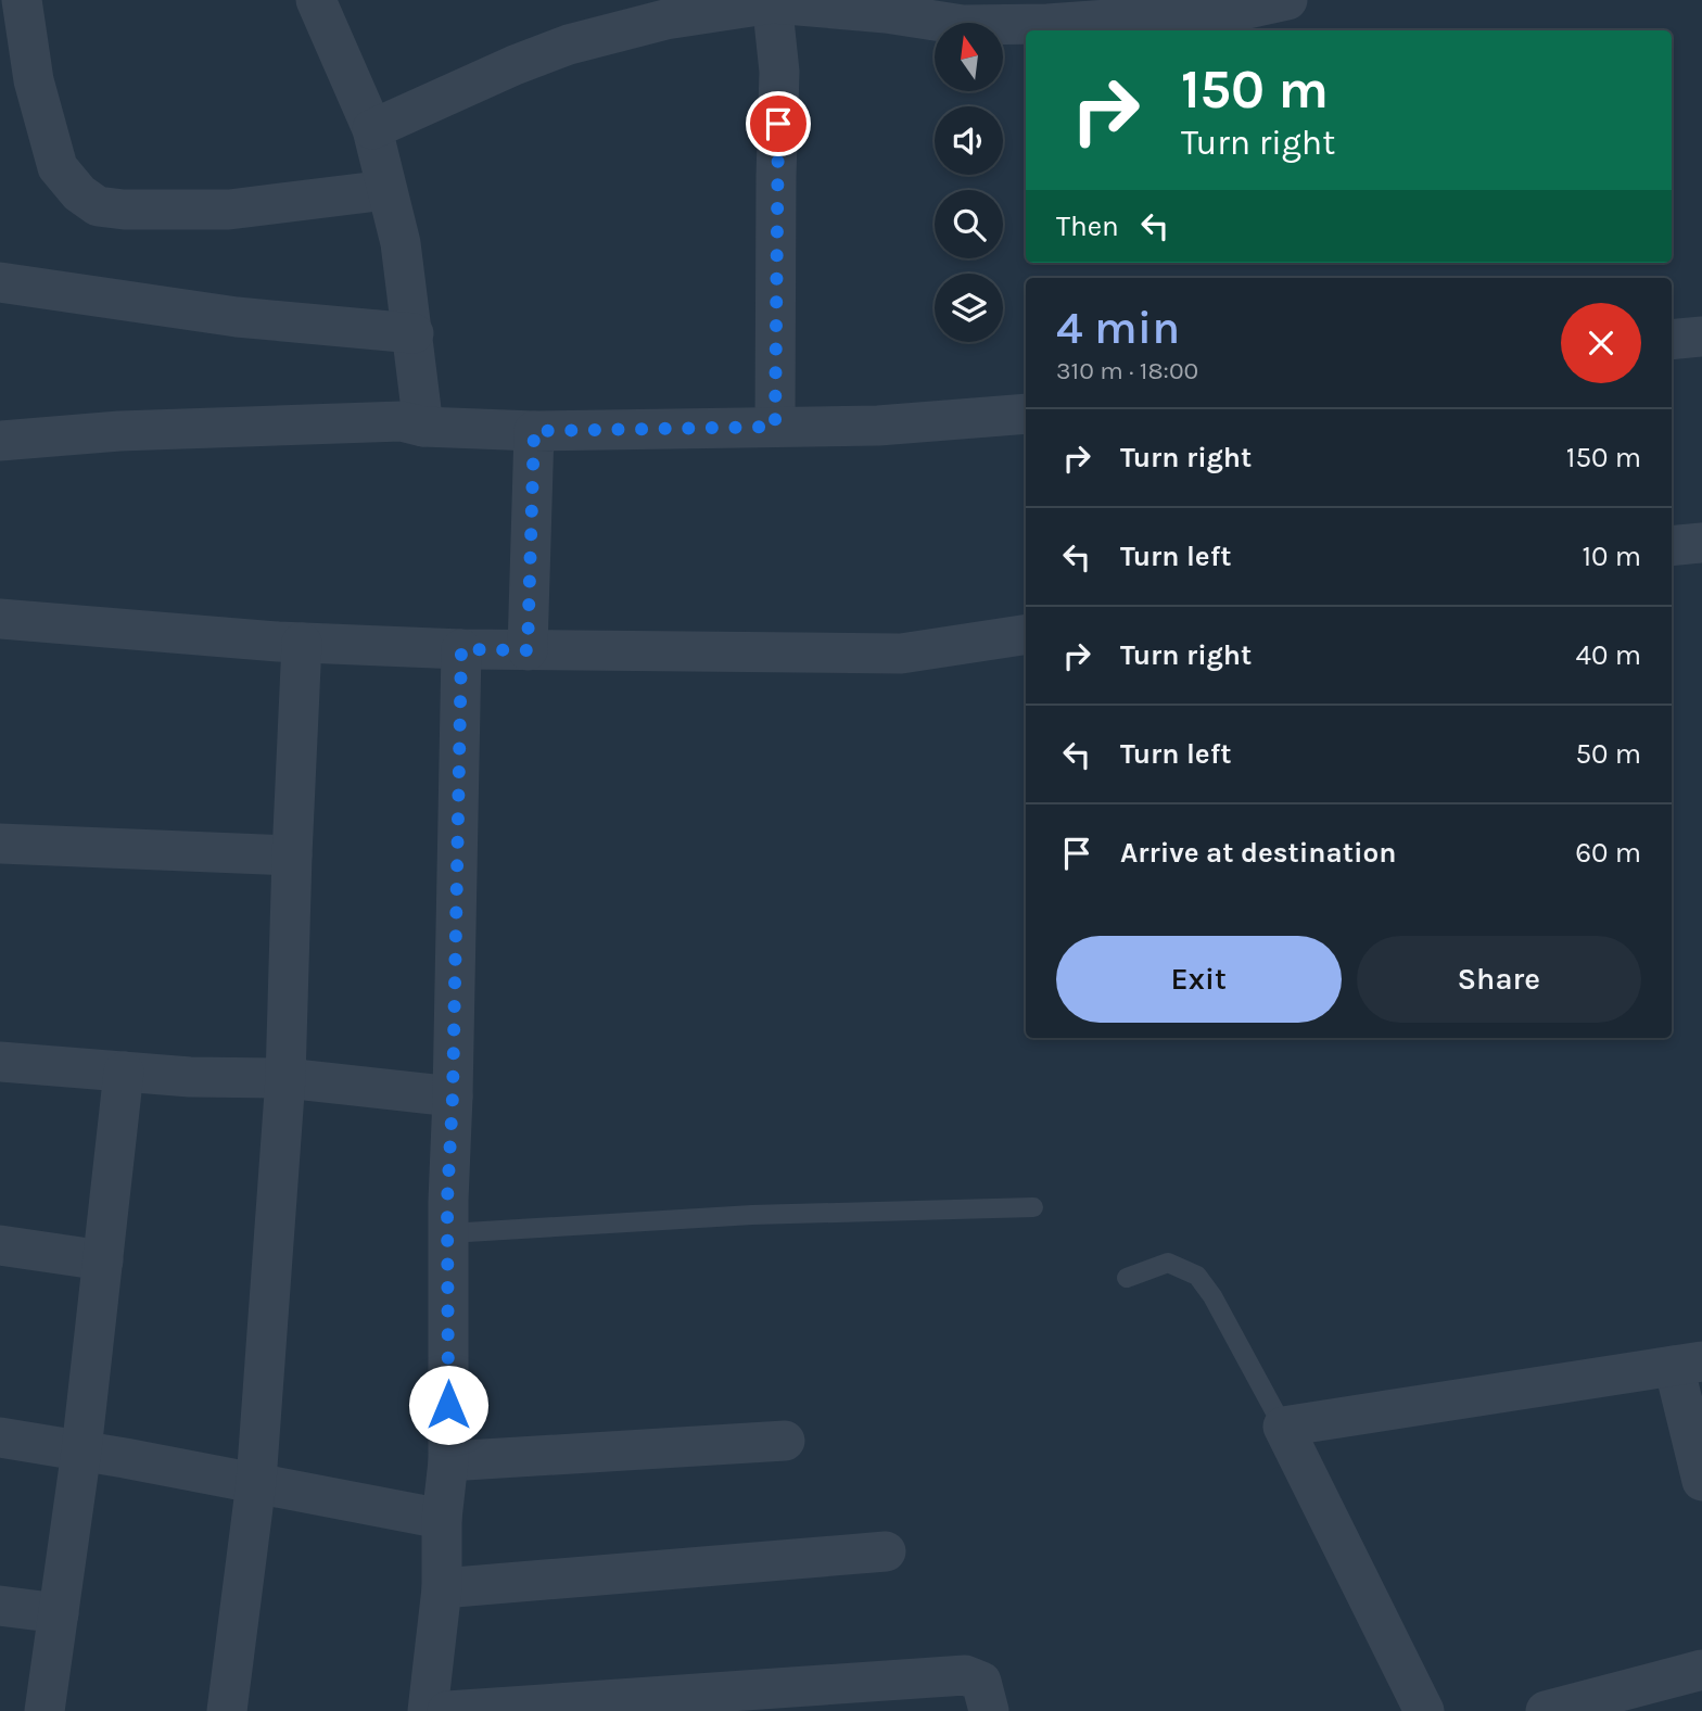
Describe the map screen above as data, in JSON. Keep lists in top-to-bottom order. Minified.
{"north":"top","page":{"turn":["150 m","Turn right"],"then":"Then","heading":["4 min","310 m · 18:00"],"list":[{"name":"Turn right","value":"150 m"},{"name":"Turn left","value":"10 m"},{"name":"Turn right","value":"40 m"},{"name":"Turn left","value":"50 m"},{"name":"Arrive at destination","value":"60 m"}],"buttons":["Exit","Share"]}}
